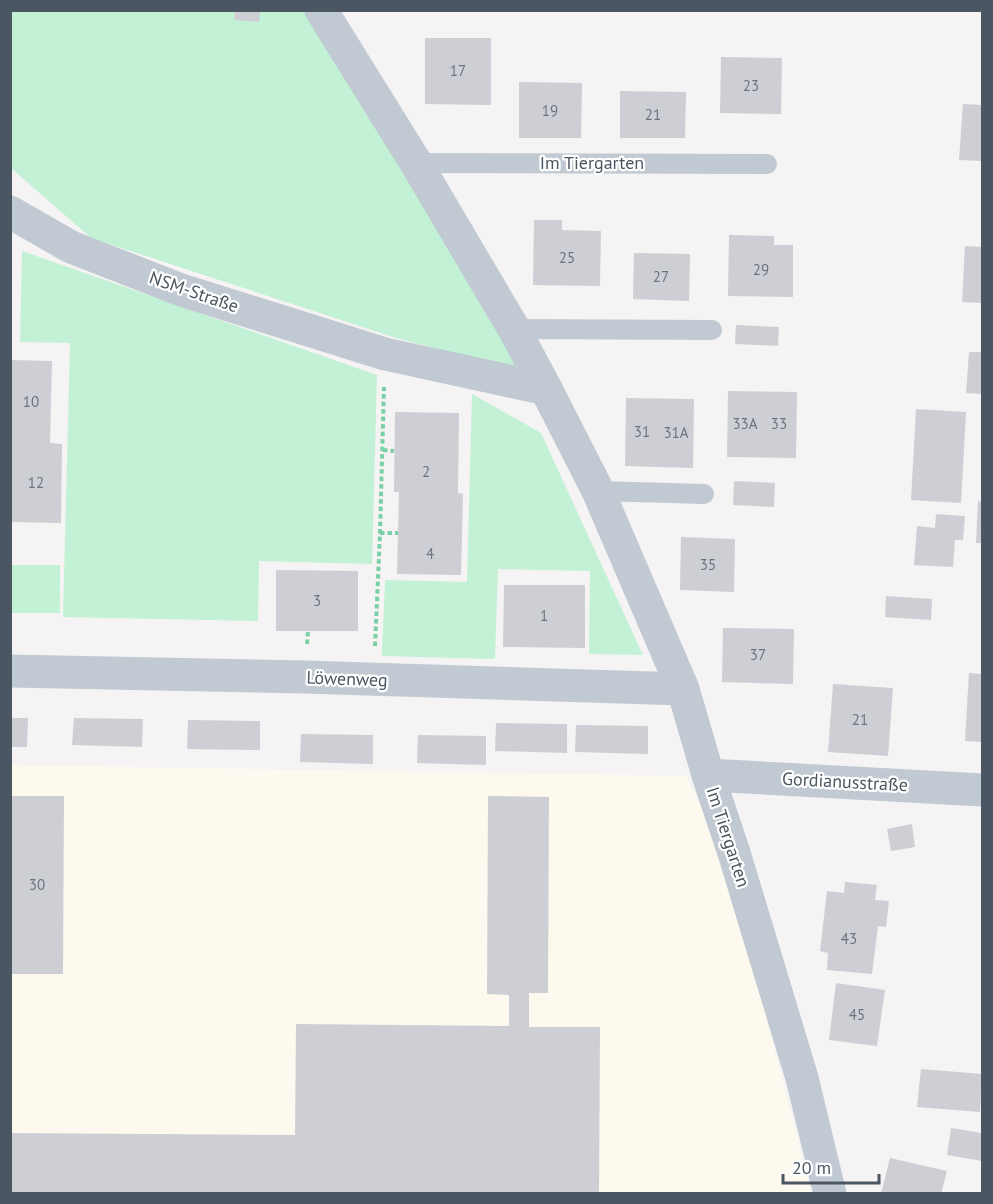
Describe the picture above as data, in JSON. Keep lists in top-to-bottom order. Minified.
{"streets":{"street":["Im Tiergarten","NSM-Straße","Löwenweg","Gordianusstraße"]},"crossings":[["Im Tiergarten","NSM-Straße"],["Im Tiergarten","Löwenweg"],["Im Tiergarten","Gordianusstraße"]],"house_numbers":["17","23","19","21","25","29","27","10","33A","33","31","31A","2","12","4","35","3","1","37","21","30","43","45"],"scale_bar":"20 m"}
